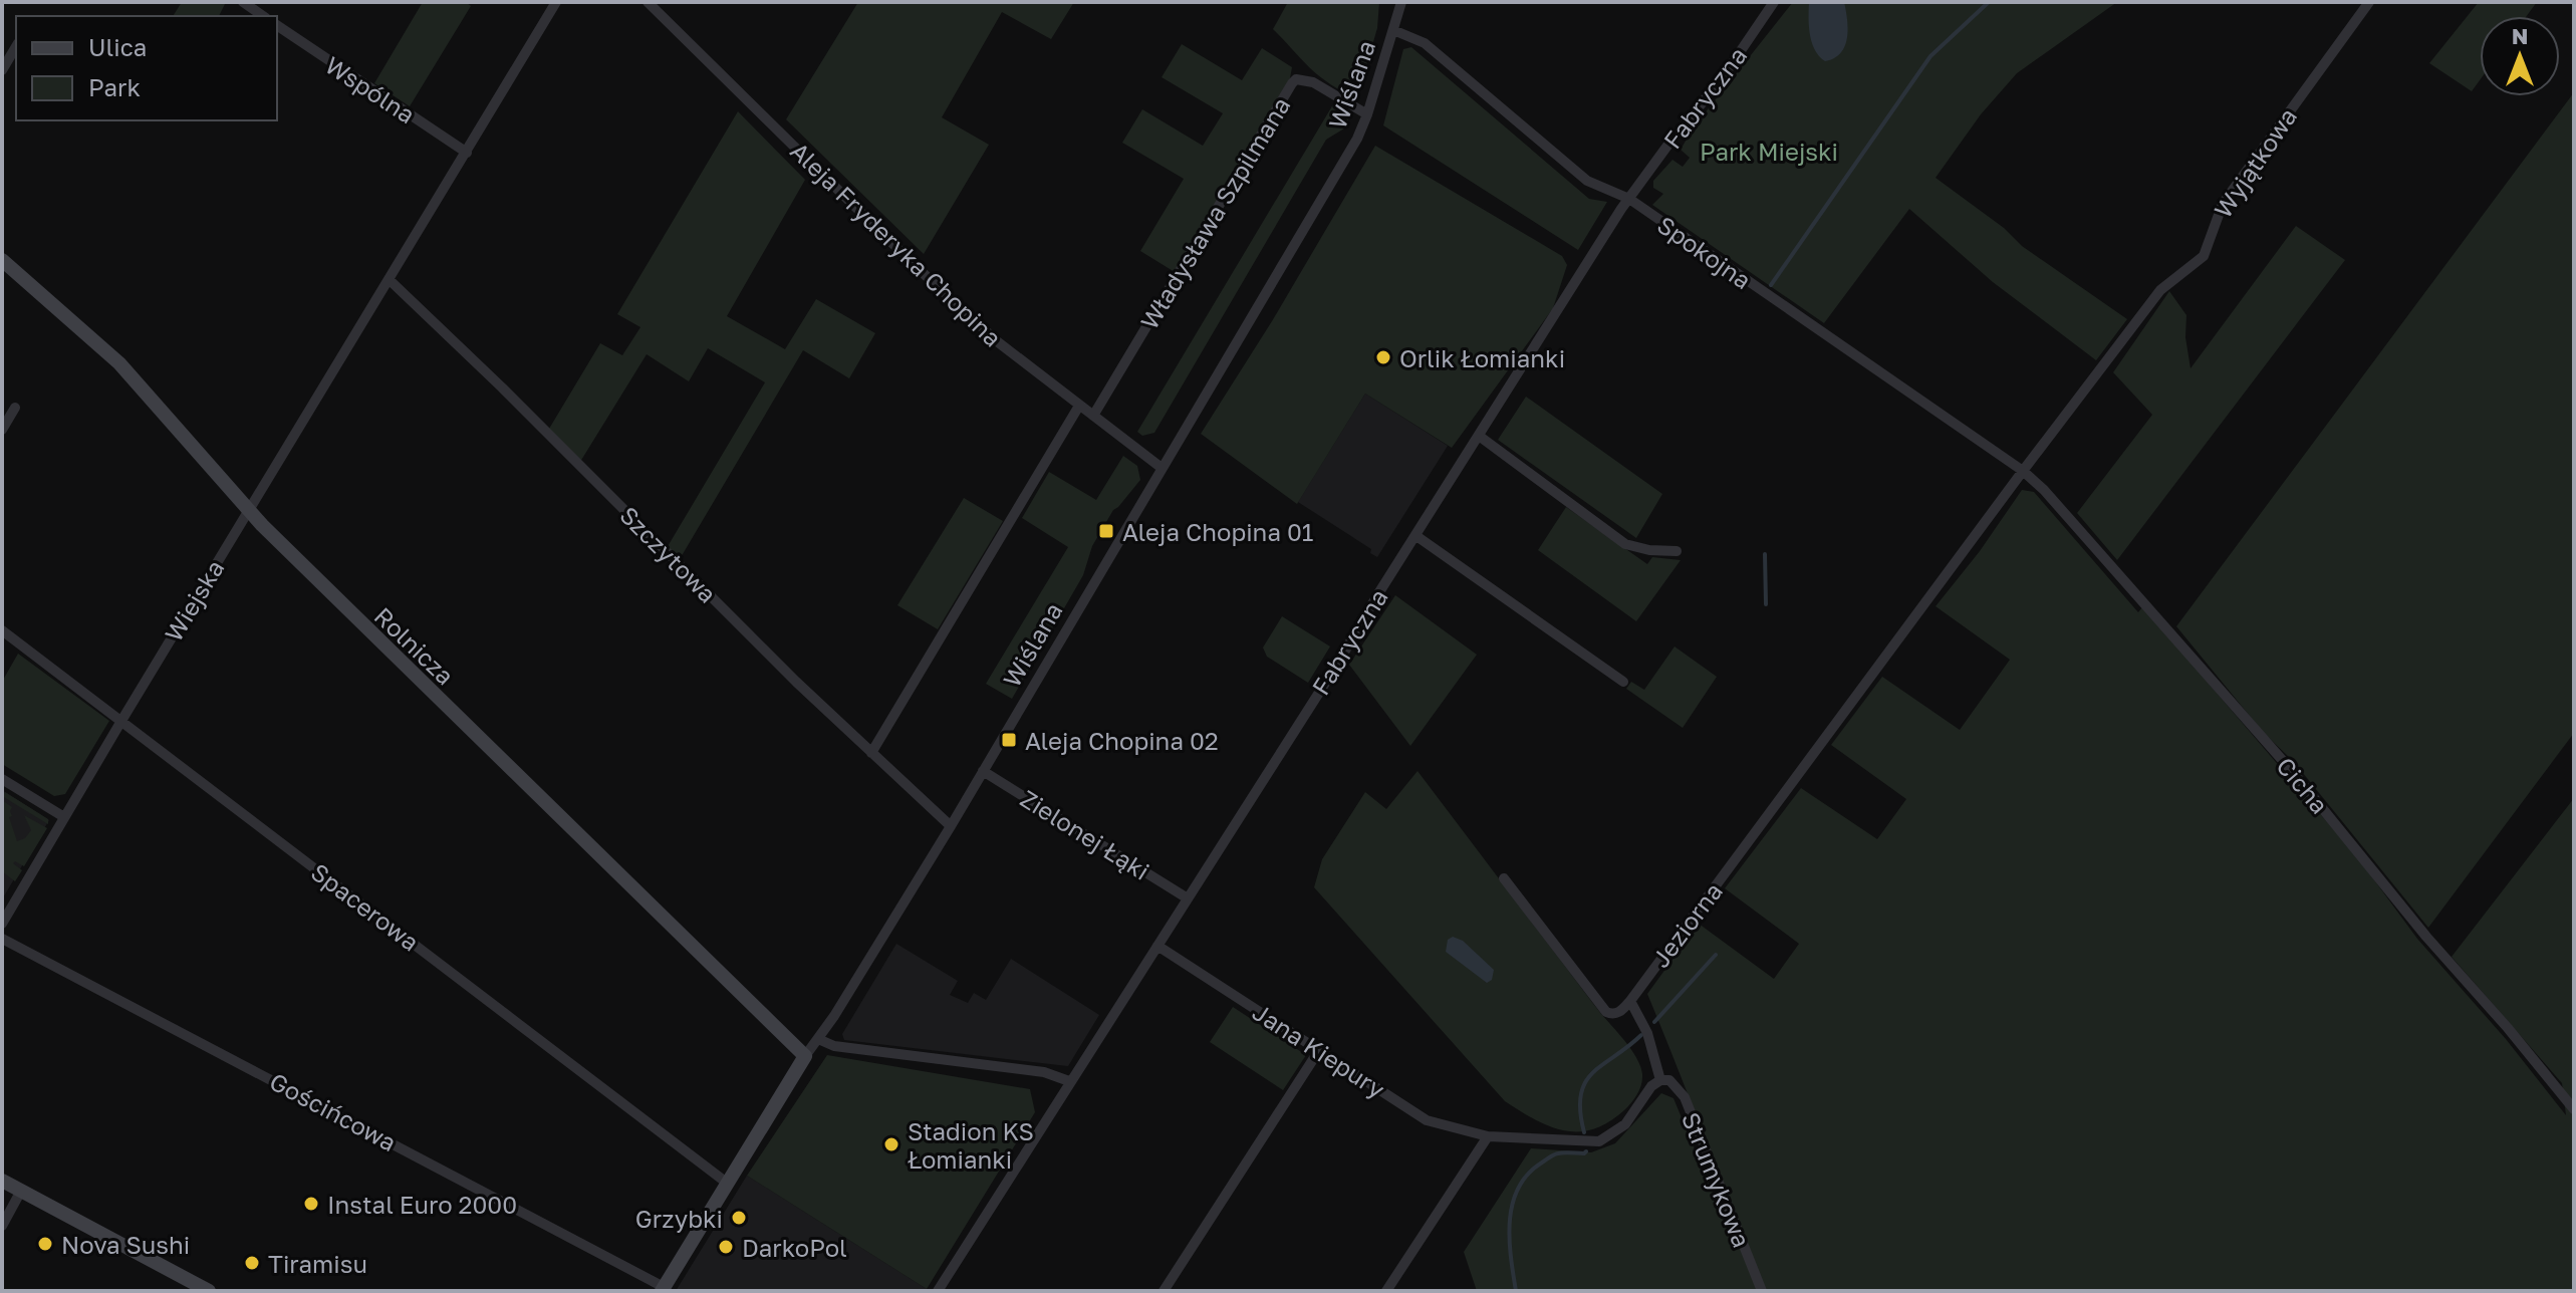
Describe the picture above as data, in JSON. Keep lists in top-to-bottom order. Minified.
{"streets":{"street":["Wiślana","Wspólna","Fabryczna","Wyjątkowa","Władysława Szpilmana","Aleja Fryderyka Chopina","Spokojna","Szczytowa","Wiejska","Rolnicza","Cicha","Zielonej Łąki","Spacerowa","Jeziorna","Jana Kiepury","Gościńcowa","Strumykowa"]},"crossings":[["Wiślana","Władysława Szpilmana"],["Wiślana","Aleja Fryderyka Chopina"],["Wiślana","Spokojna"],["Wiślana","Szczytowa"],["Wiślana","Rolnicza"],["Wiślana","Zielonej Łąki"],["Wiślana","Spacerowa"],["Wiślana","Gościńcowa"],["Wspólna","Wiejska"],["Fabryczna","Spokojna"],["Fabryczna","Zielonej Łąki"],["Fabryczna","Jana Kiepury"],["Wyjątkowa","Spokojna"],["Wyjątkowa","Cicha"],["Wyjątkowa","Jeziorna"],["Władysława Szpilmana","Aleja Fryderyka Chopina"],["Spokojna","Cicha"],["Spokojna","Jeziorna"],["Szczytowa","Wiejska"],["Wiejska","Rolnicza"],["Wiejska","Spacerowa"],["Cicha","Jeziorna"]],"parks":["Park Miejski"],"places":{"other":["Orlik Łomianki","Stadion KS Łomianki","Instal Euro 2000","Grzybki","Nova Sushi","DarkoPol","Tiramisu"],"transit":["Aleja Chopina 01","Aleja Chopina 02"]},"legend":["Ulica","Park"],"north":"top"}
